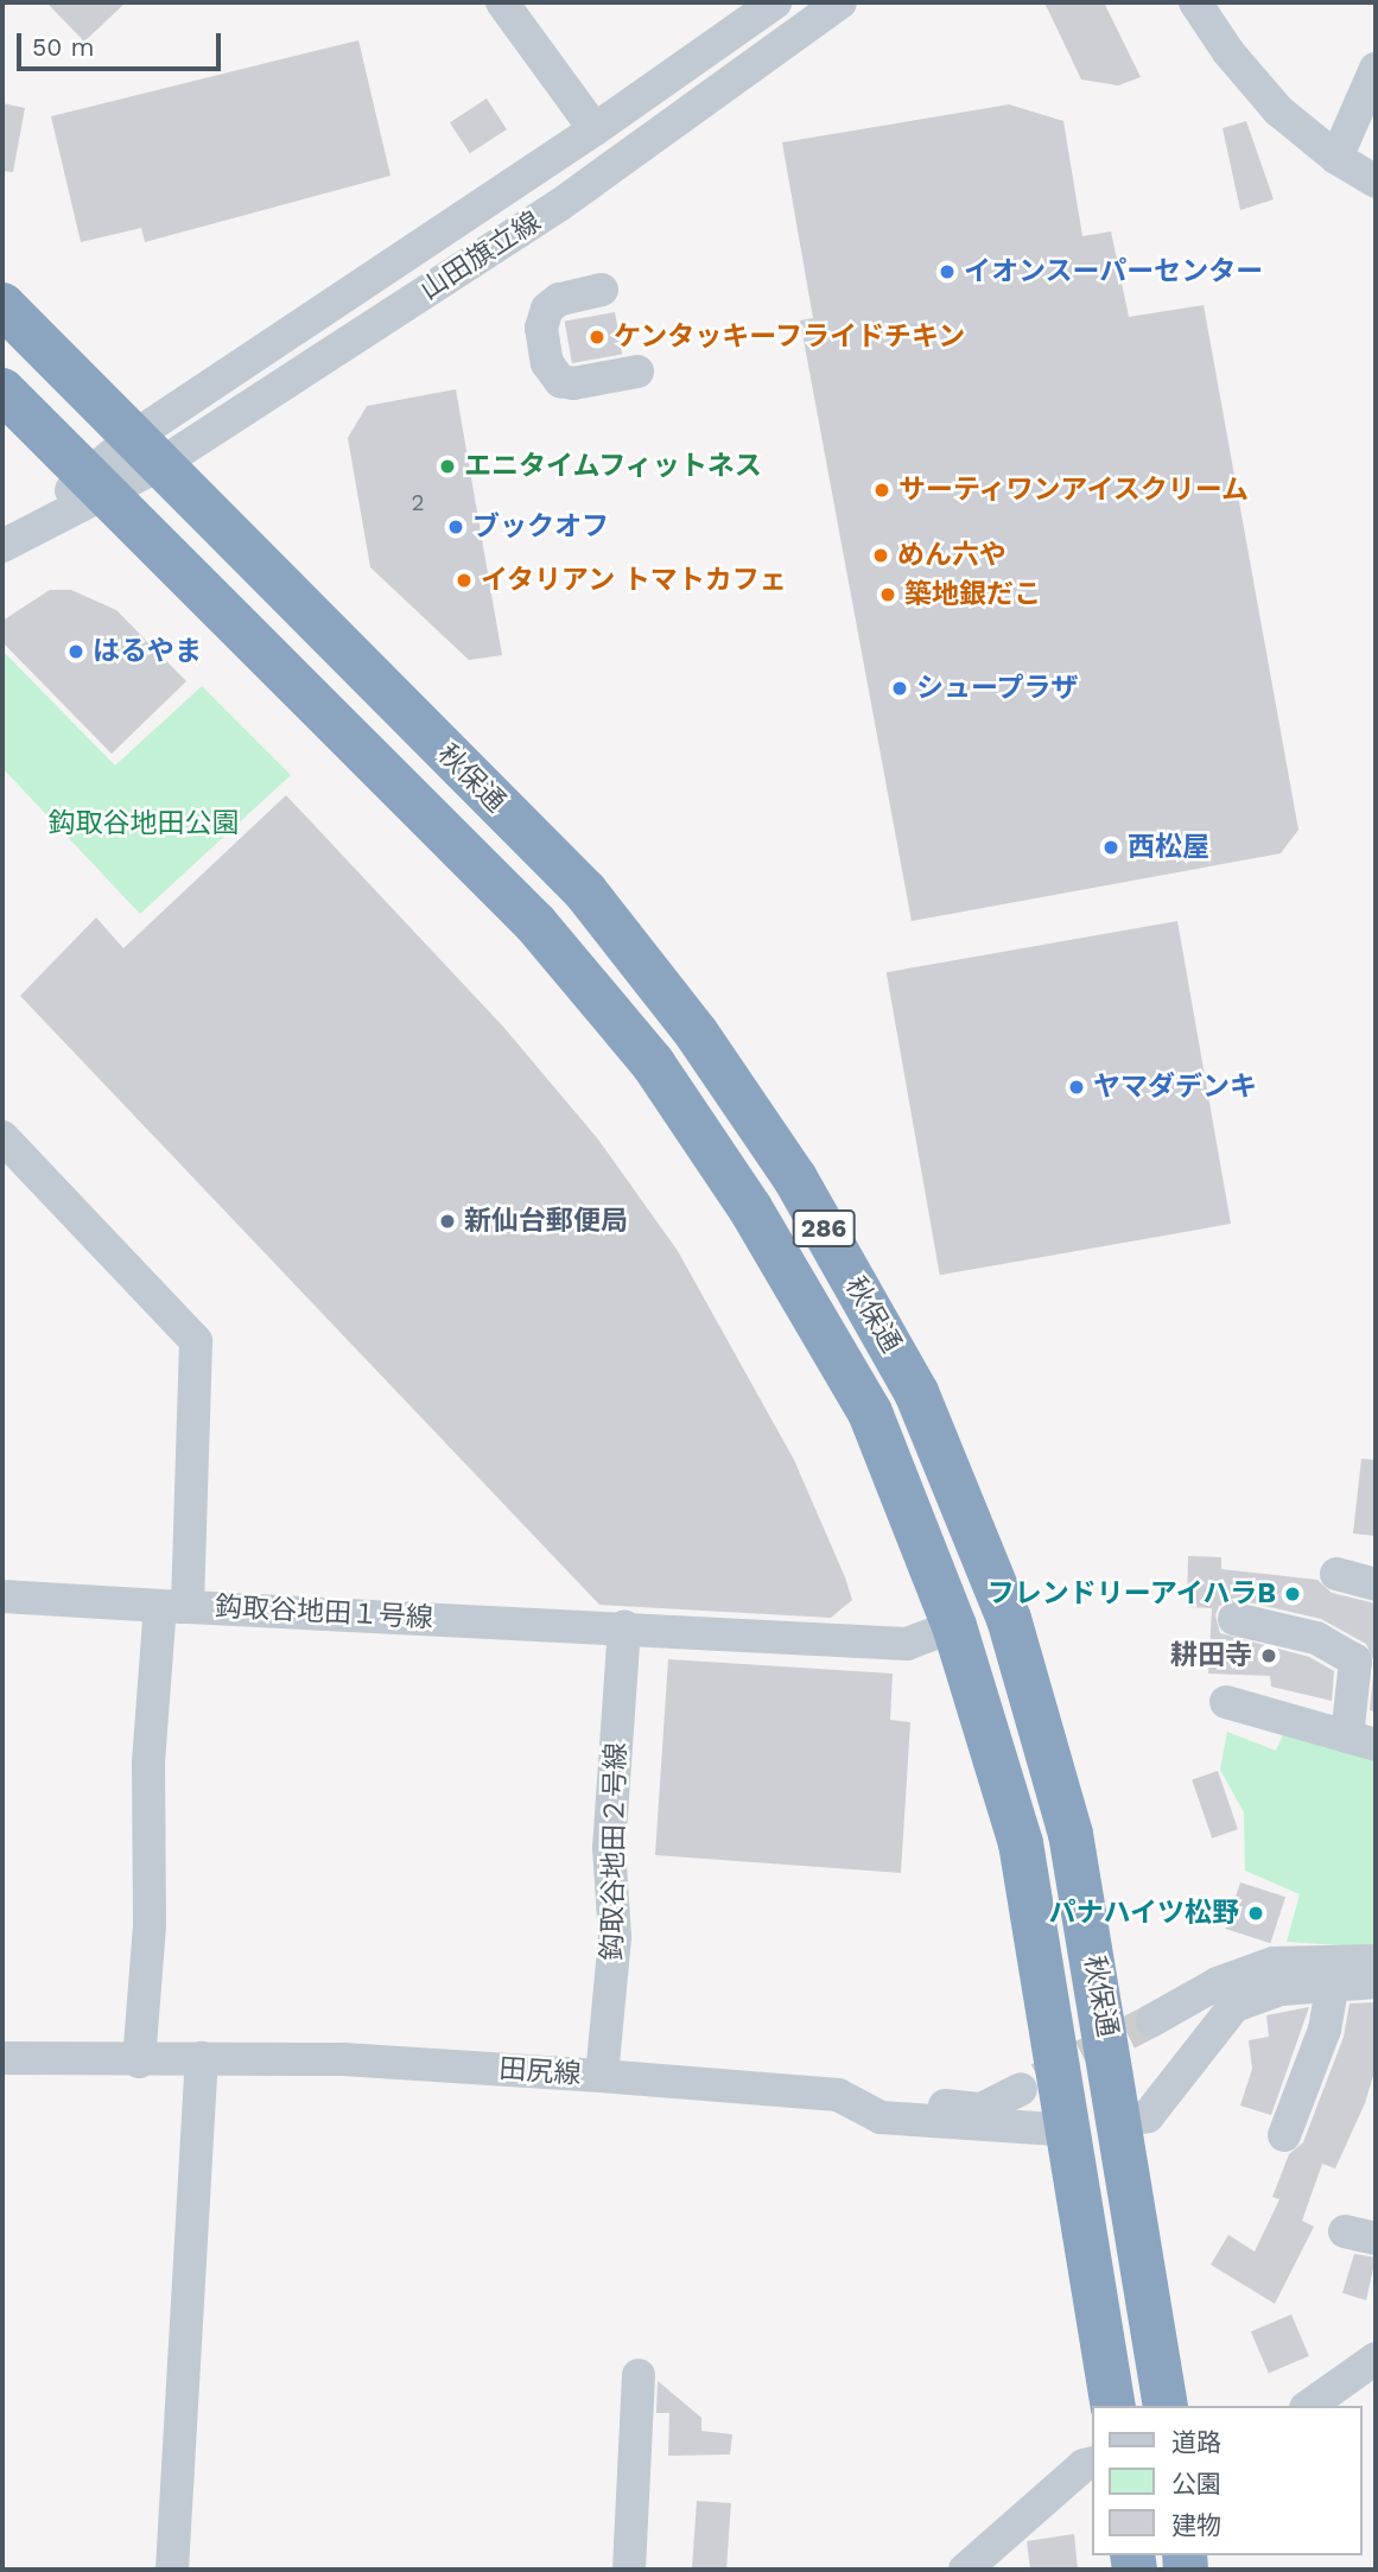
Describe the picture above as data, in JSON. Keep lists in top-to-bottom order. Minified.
{"streets":{"highway":["秋保通","286"],"street":["山田旗立線","鈎取谷地田１号線","鈎取谷地田２号線","田尻線"]},"crossings":[["山田旗立線","秋保通"],["秋保通","鈎取谷地田１号線"],["秋保通","田尻線"],["鈎取谷地田１号線","鈎取谷地田２号線"],["鈎取谷地田２号線","田尻線"]],"parks":["鈎取谷地田公園"],"places":["イオンスーパーセンター","ケンタッキーフライドチキン","エニタイムフィットネス","サーティワンアイスクリーム","ブックオフ","めん六や","イタリアン トマトカフェ","築地銀だこ","はるやま","シュープラザ","西松屋","ヤマダデンキ","新仙台郵便局","フレンドリーアイハラB","耕田寺","パナハイツ松野"],"house_numbers":["2"],"legend":["道路","公園","建物"],"scale_bar":"50 m"}
